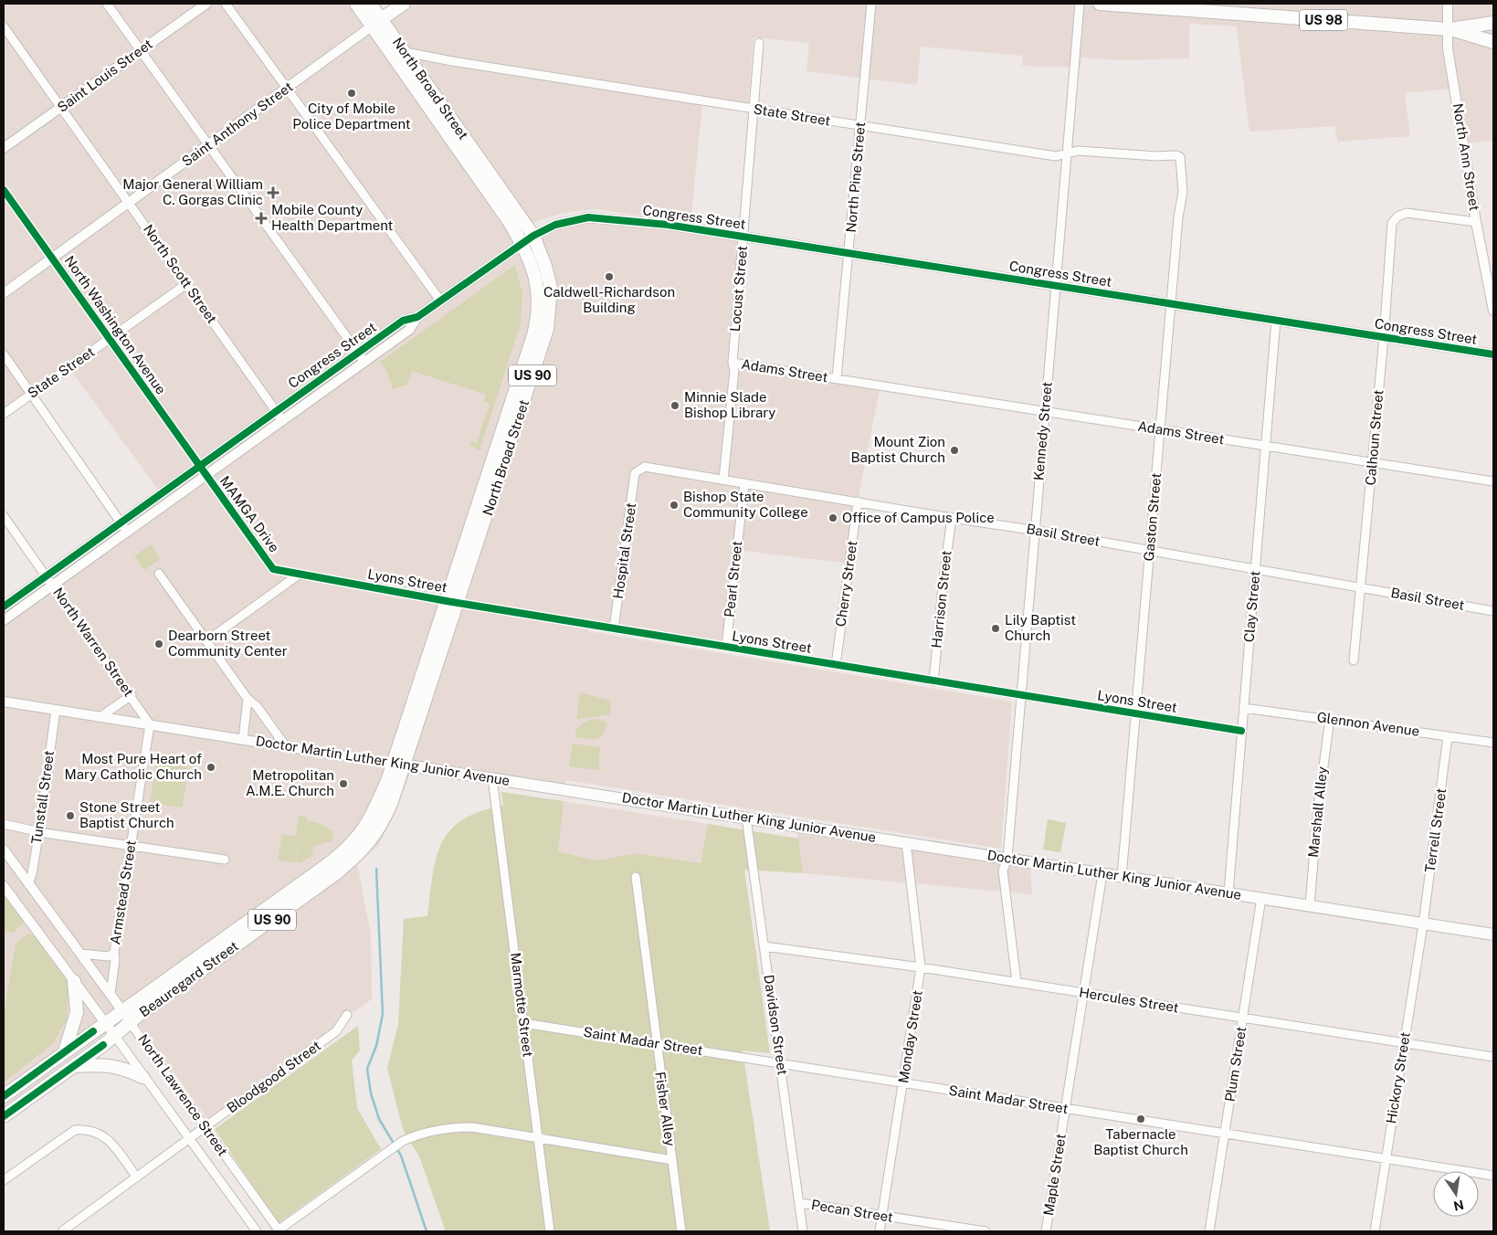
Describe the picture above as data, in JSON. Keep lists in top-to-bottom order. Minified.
{"streets":{"main road":["US 98","North Broad Street","Saint Anthony Street","US 90","Doctor Martin Luther King Junior Avenue","Beauregard Street"],"street":["Saint Louis Street","State Street","North Ann Street","North Pine Street","Congress Street","North Scott Street","Locust Street","North Washington Avenue","Adams Street","Kennedy Street","Calhoun Street","MAMGA Drive","Gaston Street","Basil Street","Hospital Street","Pearl Street","Lyons Street","Cherry Street","Harrison Street","Clay Street","North Warren Street","Glennon Avenue","Tunstall Street","Marshall Alley","Terrell Street","Armstead Street","Hercules Street","Marmotte Street","Davidson Street","Monday Street","Saint Madar Street","Plum Street","Bloodgood Street","Hickory Street","North Lawrence Street","Fisher Alley","Maple Street","Pecan Street"]},"crossings":[["US 98","North Ann Street"],["Saint Louis Street","North Scott Street"],["North Broad Street","State Street"],["North Broad Street","Saint Anthony Street"],["North Broad Street","Congress Street"],["North Broad Street","Lyons Street"],["North Broad Street","Doctor Martin Luther King Junior Avenue"],["North Broad Street","Beauregard Street"],["State Street","North Pine Street"],["State Street","North Scott Street"],["State Street","Locust Street"],["State Street","North Washington Avenue"],["State Street","Kennedy Street"],["State Street","Gaston Street"],["Saint Anthony Street","North Scott Street"],["Saint Anthony Street","North Washington Avenue"],["North Ann Street","Calhoun Street"],["North Pine Street","Congress Street"],["North Pine Street","Adams Street"],["Congress Street","North Scott Street"],["Congress Street","Locust Street"],["Congress Street","North Washington Avenue"],["Congress Street","Kennedy Street"],["Congress Street","Calhoun Street"],["Congress Street","MAMGA Drive"],["Congress Street","Gaston Street"],["Congress Street","Clay Street"],["Congress Street","North Warren Street"],["Locust Street","Adams Street"],["Locust Street","Basil Street"],["North Washington Avenue","MAMGA Drive"],["Adams Street","Kennedy Street"],["Adams Street","Calhoun Street"],["Adams Street","Gaston Street"],["Adams Street","Clay Street"],["Kennedy Street","Basil Street"],["Kennedy Street","Lyons Street"],["Kennedy Street","Doctor Martin Luther King Junior Avenue"],["Kennedy Street","Hercules Street"],["Calhoun Street","Basil Street"],["MAMGA Drive","Lyons Street"],["Gaston Street","Basil Street"],["Gaston Street","Lyons Street"],["Gaston Street","Doctor Martin Luther King Junior Avenue"],["Basil Street","Hospital Street"],["Basil Street","Pearl Street"],["Basil Street","Cherry Street"],["Basil Street","Harrison Street"],["Basil Street","Clay Street"],["Hospital Street","Lyons Street"],["Pearl Street","Lyons Street"],["Lyons Street","Cherry Street"],["Lyons Street","Harrison Street"],["Lyons Street","Clay Street"],["Clay Street","Glennon Avenue"],["Clay Street","Doctor Martin Luther King Junior Avenue"],["North Warren Street","Doctor Martin Luther King Junior Avenue"],["North Warren Street","Armstead Street"],["Glennon Avenue","Marshall Alley"],["Glennon Avenue","Terrell Street"],["Doctor Martin Luther King Junior Avenue","Tunstall Street"],["Doctor Martin Luther King Junior Avenue","Marshall Alley"],["Doctor Martin Luther King Junior Avenue","Terrell Street"],["Doctor Martin Luther King Junior Avenue","Armstead Street"],["Doctor Martin Luther King Junior Avenue","Beauregard Street"],["Doctor Martin Luther King Junior Avenue","Marmotte Street"],["Doctor Martin Luther King Junior Avenue","Davidson Street"],["Doctor Martin Luther King Junior Avenue","Monday Street"],["Doctor Martin Luther King Junior Avenue","Plum Street"],["Doctor Martin Luther King Junior Avenue","Hickory Street"],["Doctor Martin Luther King Junior Avenue","Maple Street"],["Tunstall Street","North Lawrence Street"],["Terrell Street","Hickory Street"],["Armstead Street","North Lawrence Street"],["Beauregard Street","North Lawrence Street"],["Hercules Street","Davidson Street"],["Hercules Street","Monday Street"],["Hercules Street","Plum Street"],["Hercules Street","Hickory Street"],["Hercules Street","Maple Street"],["Marmotte Street","Saint Madar Street"],["Davidson Street","Saint Madar Street"],["Davidson Street","Pecan Street"],["Monday Street","Saint Madar Street"],["Monday Street","Pecan Street"],["Saint Madar Street","Plum Street"],["Saint Madar Street","Hickory Street"],["Saint Madar Street","Fisher Alley"],["Saint Madar Street","Maple Street"],["Bloodgood Street","North Lawrence Street"]],"places":{"other":["City of Mobile Police Department","Caldwell-Richardson Building","Minnie Slade Bishop Library","Mount Zion Baptist Church","Bishop State Community College","Office of Campus Police","Lily Baptist Church","Dearborn Street Community Center","Most Pure Heart of Mary Catholic Church","Metropolitan A.M.E. Church","Stone Street Baptist Church","Tabernacle Baptist Church"],"health":["Major General William C. Gorgas Clinic","Mobile County Health Department"]},"north":"bottom"}
